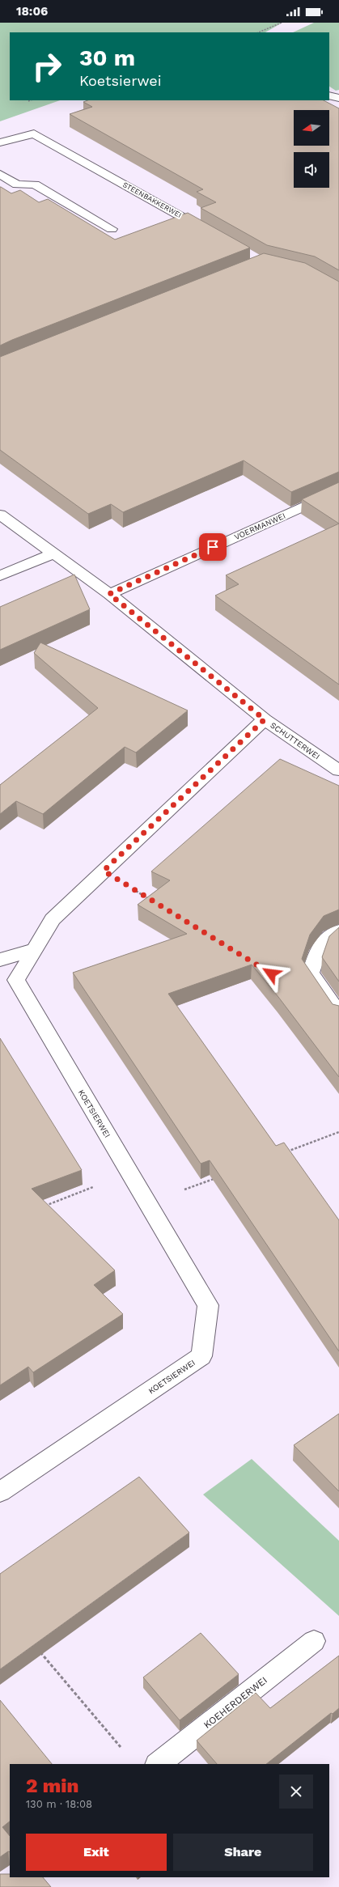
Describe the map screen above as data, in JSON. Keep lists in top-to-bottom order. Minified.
{"streets":{"street":["STEENBAKKERWEI","VOERMANWEI","SCHUTTERWEI","KOETSIERWEI","KOEHERDERWEI"]},"crossings":[["VOERMANWEI","SCHUTTERWEI"],["SCHUTTERWEI","KOETSIERWEI"]],"north":"left","page":{"status":"18:06","turn":["30 m","Koetsierwei"],"heading":["2 min","130 m · 18:08"],"buttons":["Exit","Share"]}}
